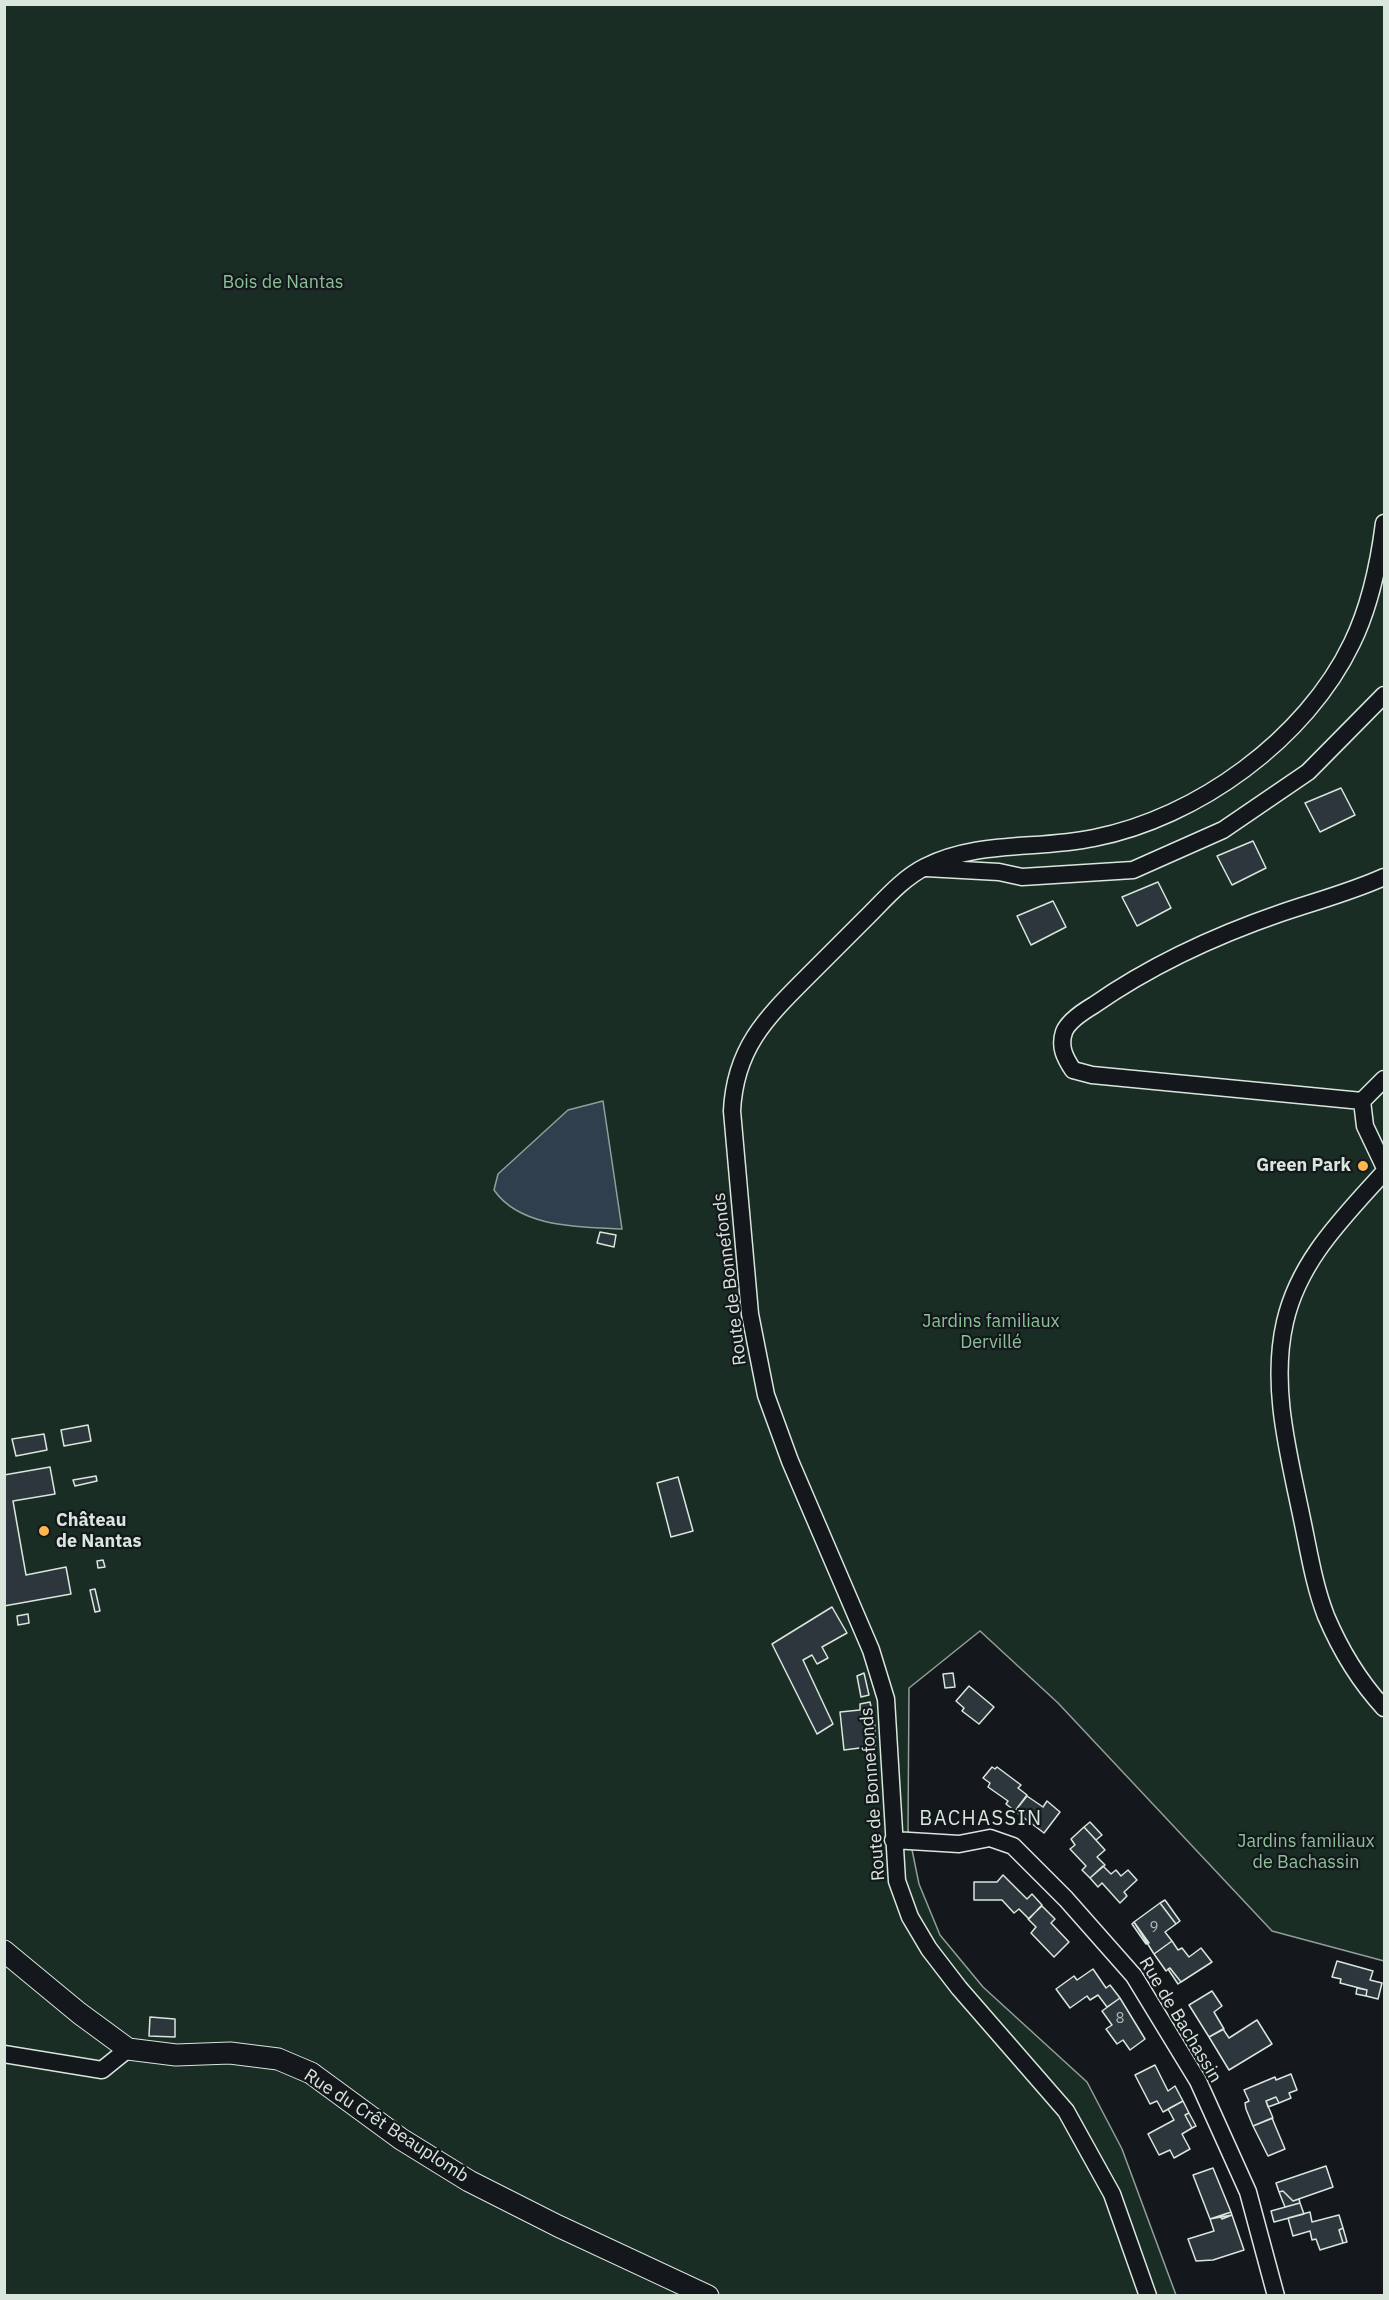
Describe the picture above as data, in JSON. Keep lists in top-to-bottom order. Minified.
{"streets":{"street":["Route de Bonnefonds","Rue de Bachassin","Rue du Crêt Beauplomb"]},"crossings":[["Route de Bonnefonds","Rue de Bachassin"]],"districts":["BACHASSIN"],"parks":["Bois de Nantas","Jardins familiaux Dervillé","Jardins familiaux de Bachassin"],"places":["Green Park","Château de Nantas"],"house_numbers":["9","8"]}
